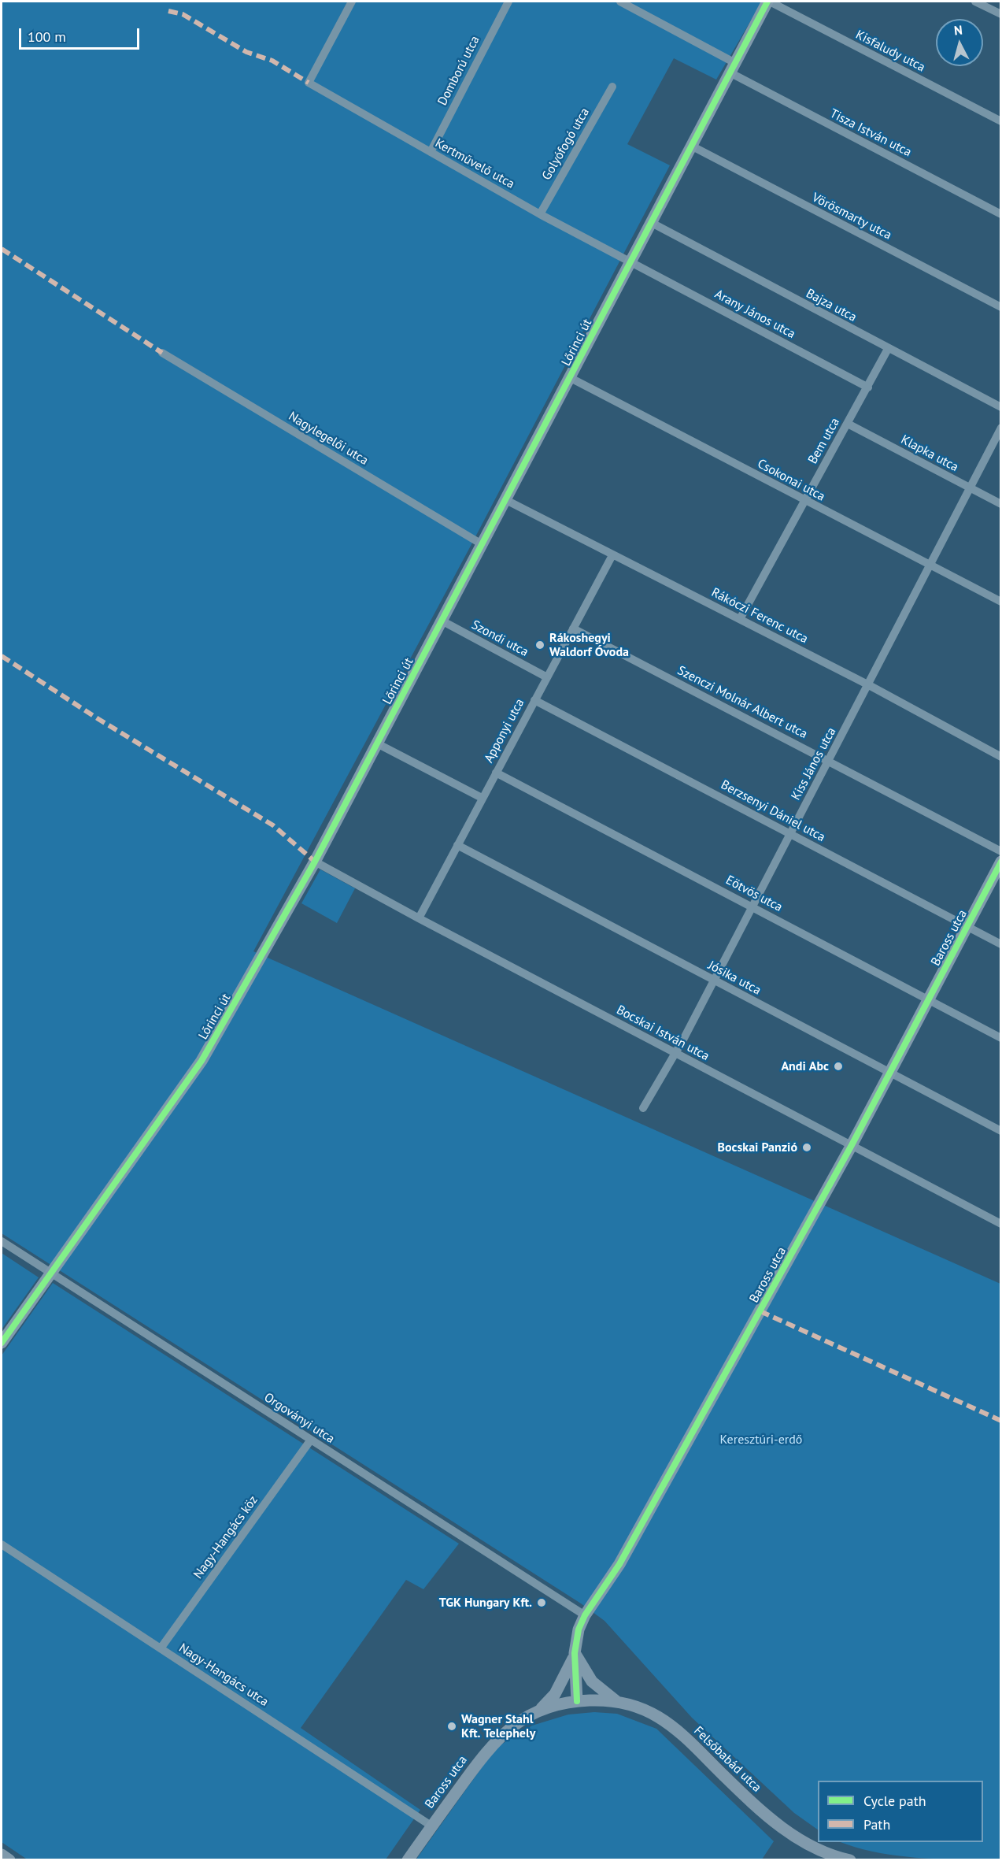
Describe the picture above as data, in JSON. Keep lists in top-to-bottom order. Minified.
{"streets":{"street":["Kisfaludy utca","Domború utca","Tisza István utca","Golyófogó utca","Kertművelő utca","Vörösmarty utca","Bajza utca","Arany János utca","Lőrinci út","Nagylegelői utca","Bem utca","Klapka utca","Csokonai utca","Rákóczi Ferenc utca","Szondi utca","Szenczi Molnár Albert utca","Apponyi utca","Kiss János utca","Berzsenyi Dániel utca","Eötvös utca","Baross utca","Jósika utca","Bocskai István utca","Orgoványi utca","Nagy-Hangács köz","Nagy-Hangács utca","Felsőbabád utca"]},"crossings":[["Kisfaludy utca","Lőrinci út"],["Domború utca","Kertművelő utca"],["Tisza István utca","Lőrinci út"],["Golyófogó utca","Kertművelő utca"],["Kertművelő utca","Arany János utca"],["Kertművelő utca","Lőrinci út"],["Vörösmarty utca","Lőrinci út"],["Bajza utca","Lőrinci út"],["Bajza utca","Bem utca"],["Arany János utca","Lőrinci út"],["Arany János utca","Bem utca"],["Lőrinci út","Nagylegelői utca"],["Lőrinci út","Csokonai utca"],["Lőrinci út","Rákóczi Ferenc utca"],["Lőrinci út","Szondi utca"],["Lőrinci út","Bocskai István utca"],["Lőrinci út","Orgoványi utca"],["Bem utca","Klapka utca"],["Bem utca","Csokonai utca"],["Bem utca","Rákóczi Ferenc utca"],["Klapka utca","Kiss János utca"],["Csokonai utca","Kiss János utca"],["Rákóczi Ferenc utca","Apponyi utca"],["Rákóczi Ferenc utca","Kiss János utca"],["Szondi utca","Apponyi utca"],["Szenczi Molnár Albert utca","Apponyi utca"],["Szenczi Molnár Albert utca","Kiss János utca"],["Apponyi utca","Berzsenyi Dániel utca"],["Apponyi utca","Eötvös utca"],["Apponyi utca","Jósika utca"],["Apponyi utca","Bocskai István utca"],["Kiss János utca","Berzsenyi Dániel utca"],["Kiss János utca","Eötvös utca"],["Kiss János utca","Jósika utca"],["Kiss János utca","Bocskai István utca"],["Berzsenyi Dániel utca","Baross utca"],["Eötvös utca","Baross utca"],["Baross utca","Jósika utca"],["Baross utca","Bocskai István utca"],["Baross utca","Orgoványi utca"],["Baross utca","Nagy-Hangács utca"],["Baross utca","Felsőbabád utca"],["Orgoványi utca","Nagy-Hangács köz"],["Nagy-Hangács köz","Nagy-Hangács utca"]],"parks":["Keresztúri-erdő"],"places":["Rákoshegyi Waldorf Óvoda","Andi Abc","Bocskai Panzió","TGK Hungary Kft.","Wagner Stahl Kft. Telephely"],"legend":["Cycle path","Path"],"scale_bar":"100 m","north":"top"}
